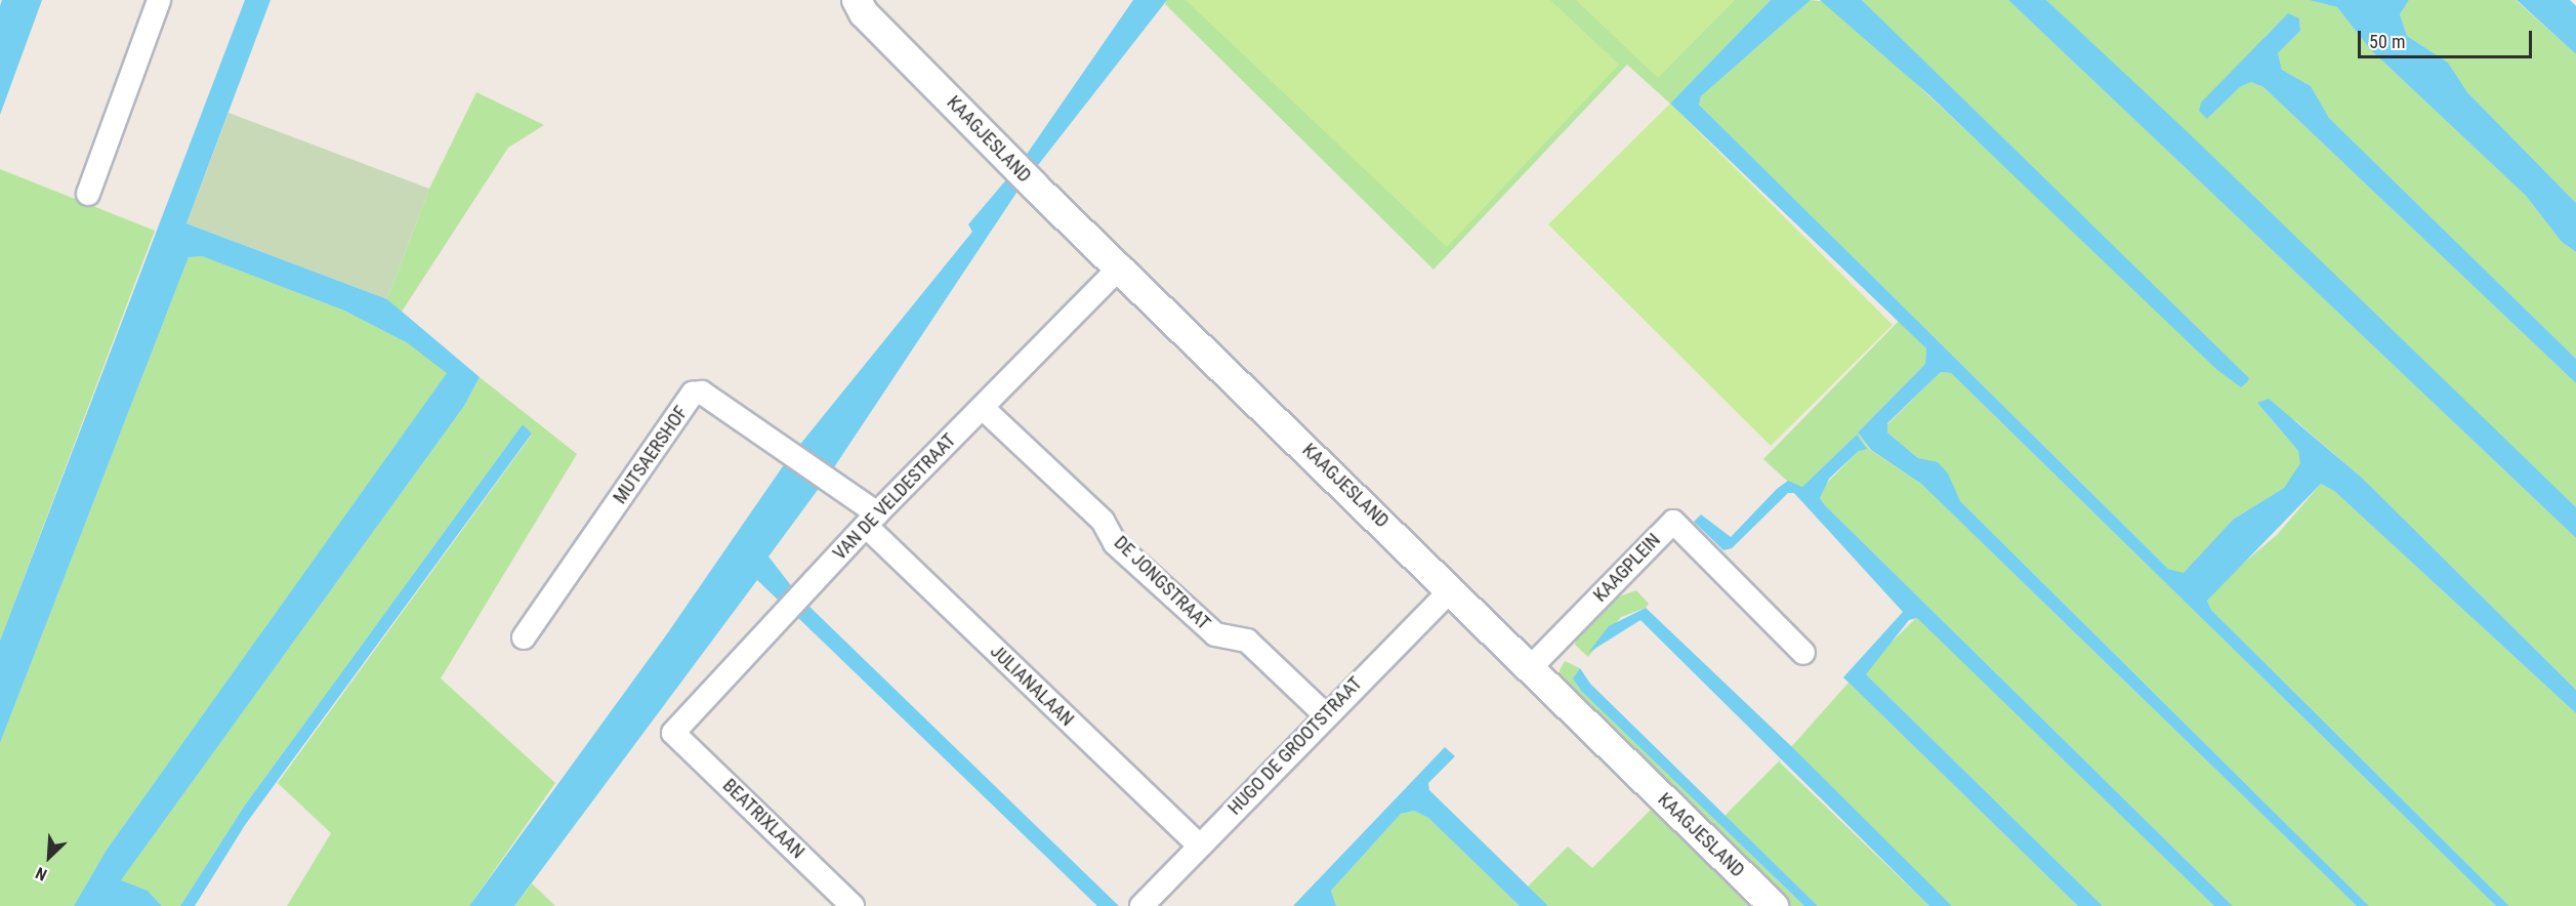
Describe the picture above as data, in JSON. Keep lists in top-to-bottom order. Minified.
{"streets":{"street":["KAAGJESLAND","MUTSAERSHOF","VAN DE VELDESTRAAT","KAAGPLEIN","DE JONGSTRAAT","JULIANALAAN","HUGO DE GROOTSTRAAT","BEATRIXLAAN"]},"crossings":[["KAAGJESLAND","VAN DE VELDESTRAAT"],["KAAGJESLAND","KAAGPLEIN"],["KAAGJESLAND","HUGO DE GROOTSTRAAT"],["MUTSAERSHOF","VAN DE VELDESTRAAT"],["MUTSAERSHOF","JULIANALAAN"],["VAN DE VELDESTRAAT","DE JONGSTRAAT"],["VAN DE VELDESTRAAT","JULIANALAAN"],["VAN DE VELDESTRAAT","BEATRIXLAAN"],["DE JONGSTRAAT","HUGO DE GROOTSTRAAT"],["JULIANALAAN","HUGO DE GROOTSTRAAT"]],"scale_bar":"50 m","north":"bottom left"}
